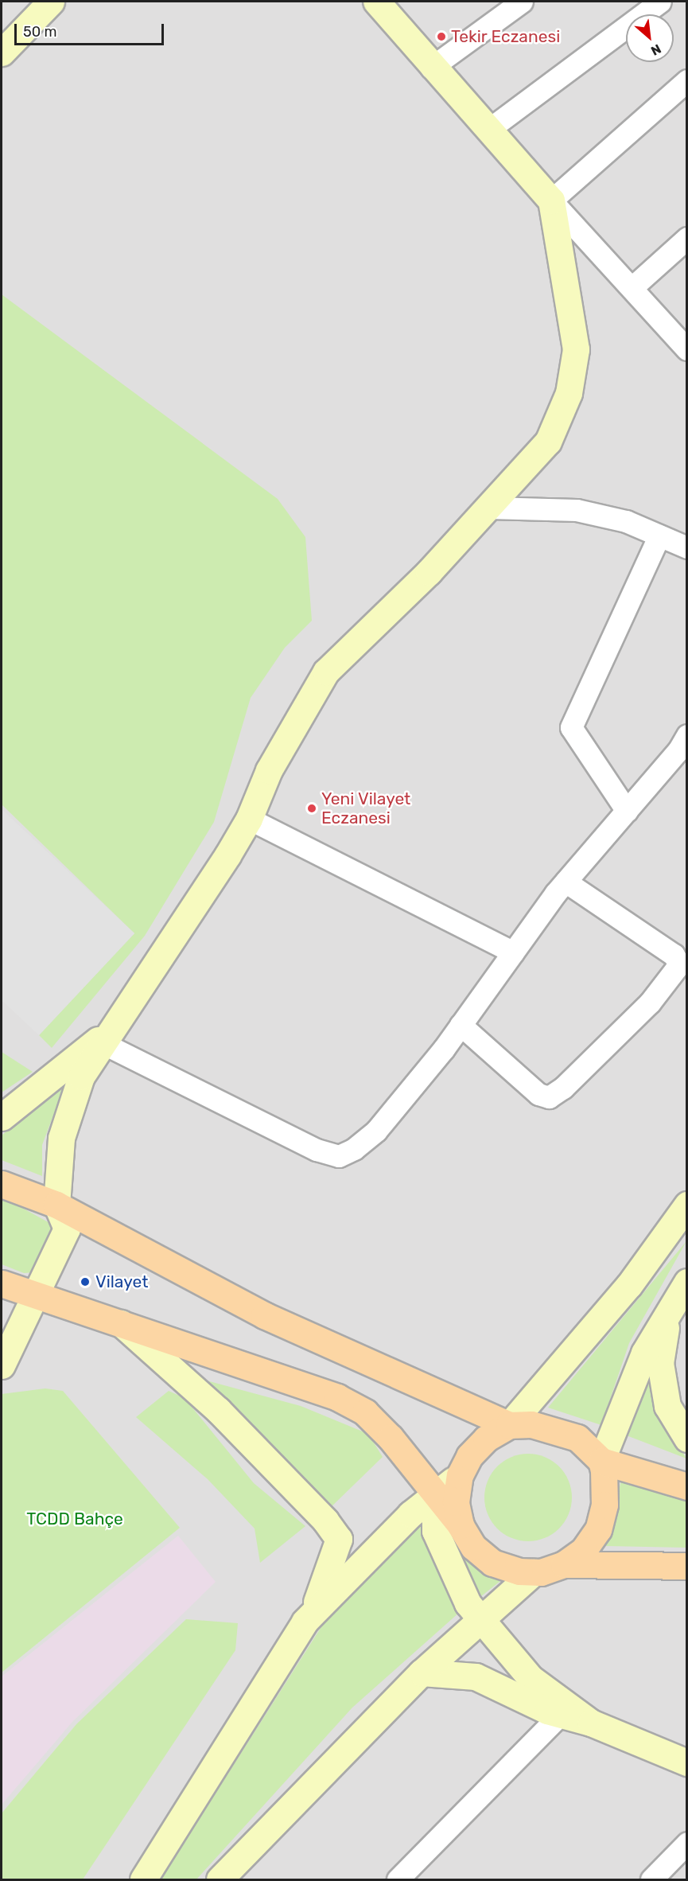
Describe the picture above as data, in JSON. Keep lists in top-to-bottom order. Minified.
{"parks":["TCDD Bahçe"],"places":["Tekir Eczanesi","Yeni Vilayet Eczanesi","Vilayet"],"scale_bar":"50 m","north":"bottom right"}
